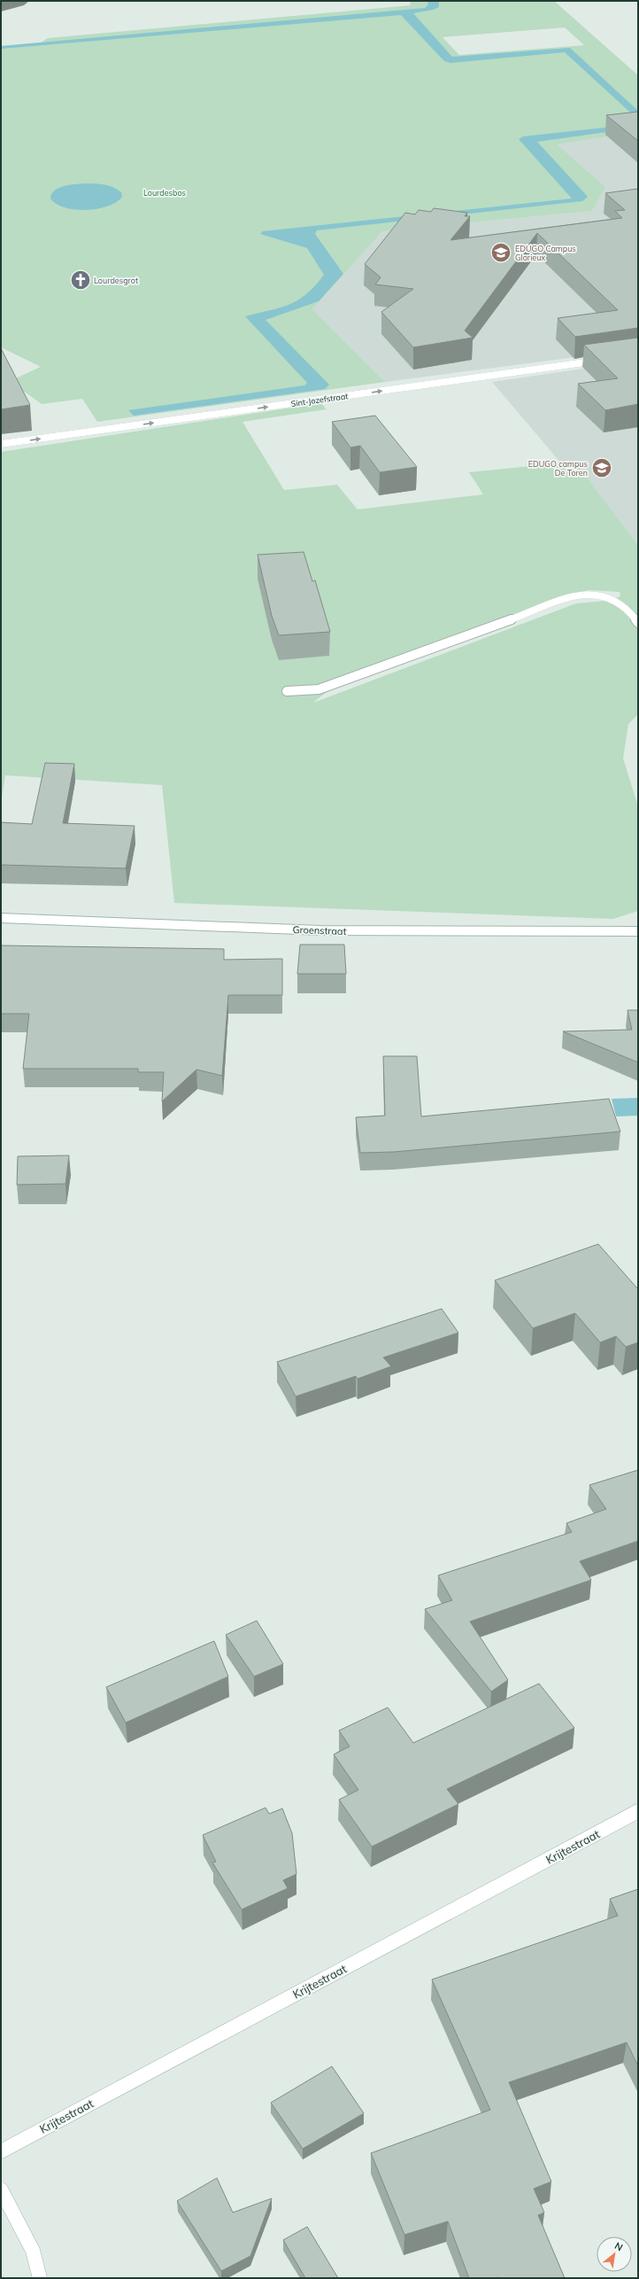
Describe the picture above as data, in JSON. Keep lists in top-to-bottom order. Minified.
{"streets":{"street":["Sint-Jozefstraat","Groenstraat","Krijtestraat"]},"one_way":["Sint-Jozefstraat"],"parks":["Lourdesbos"],"places":{"school or university":["EDUGO Campus Glorieux","EDUGO campus De Toren"],"church":["Lourdesgrot"]},"north":"top right"}
